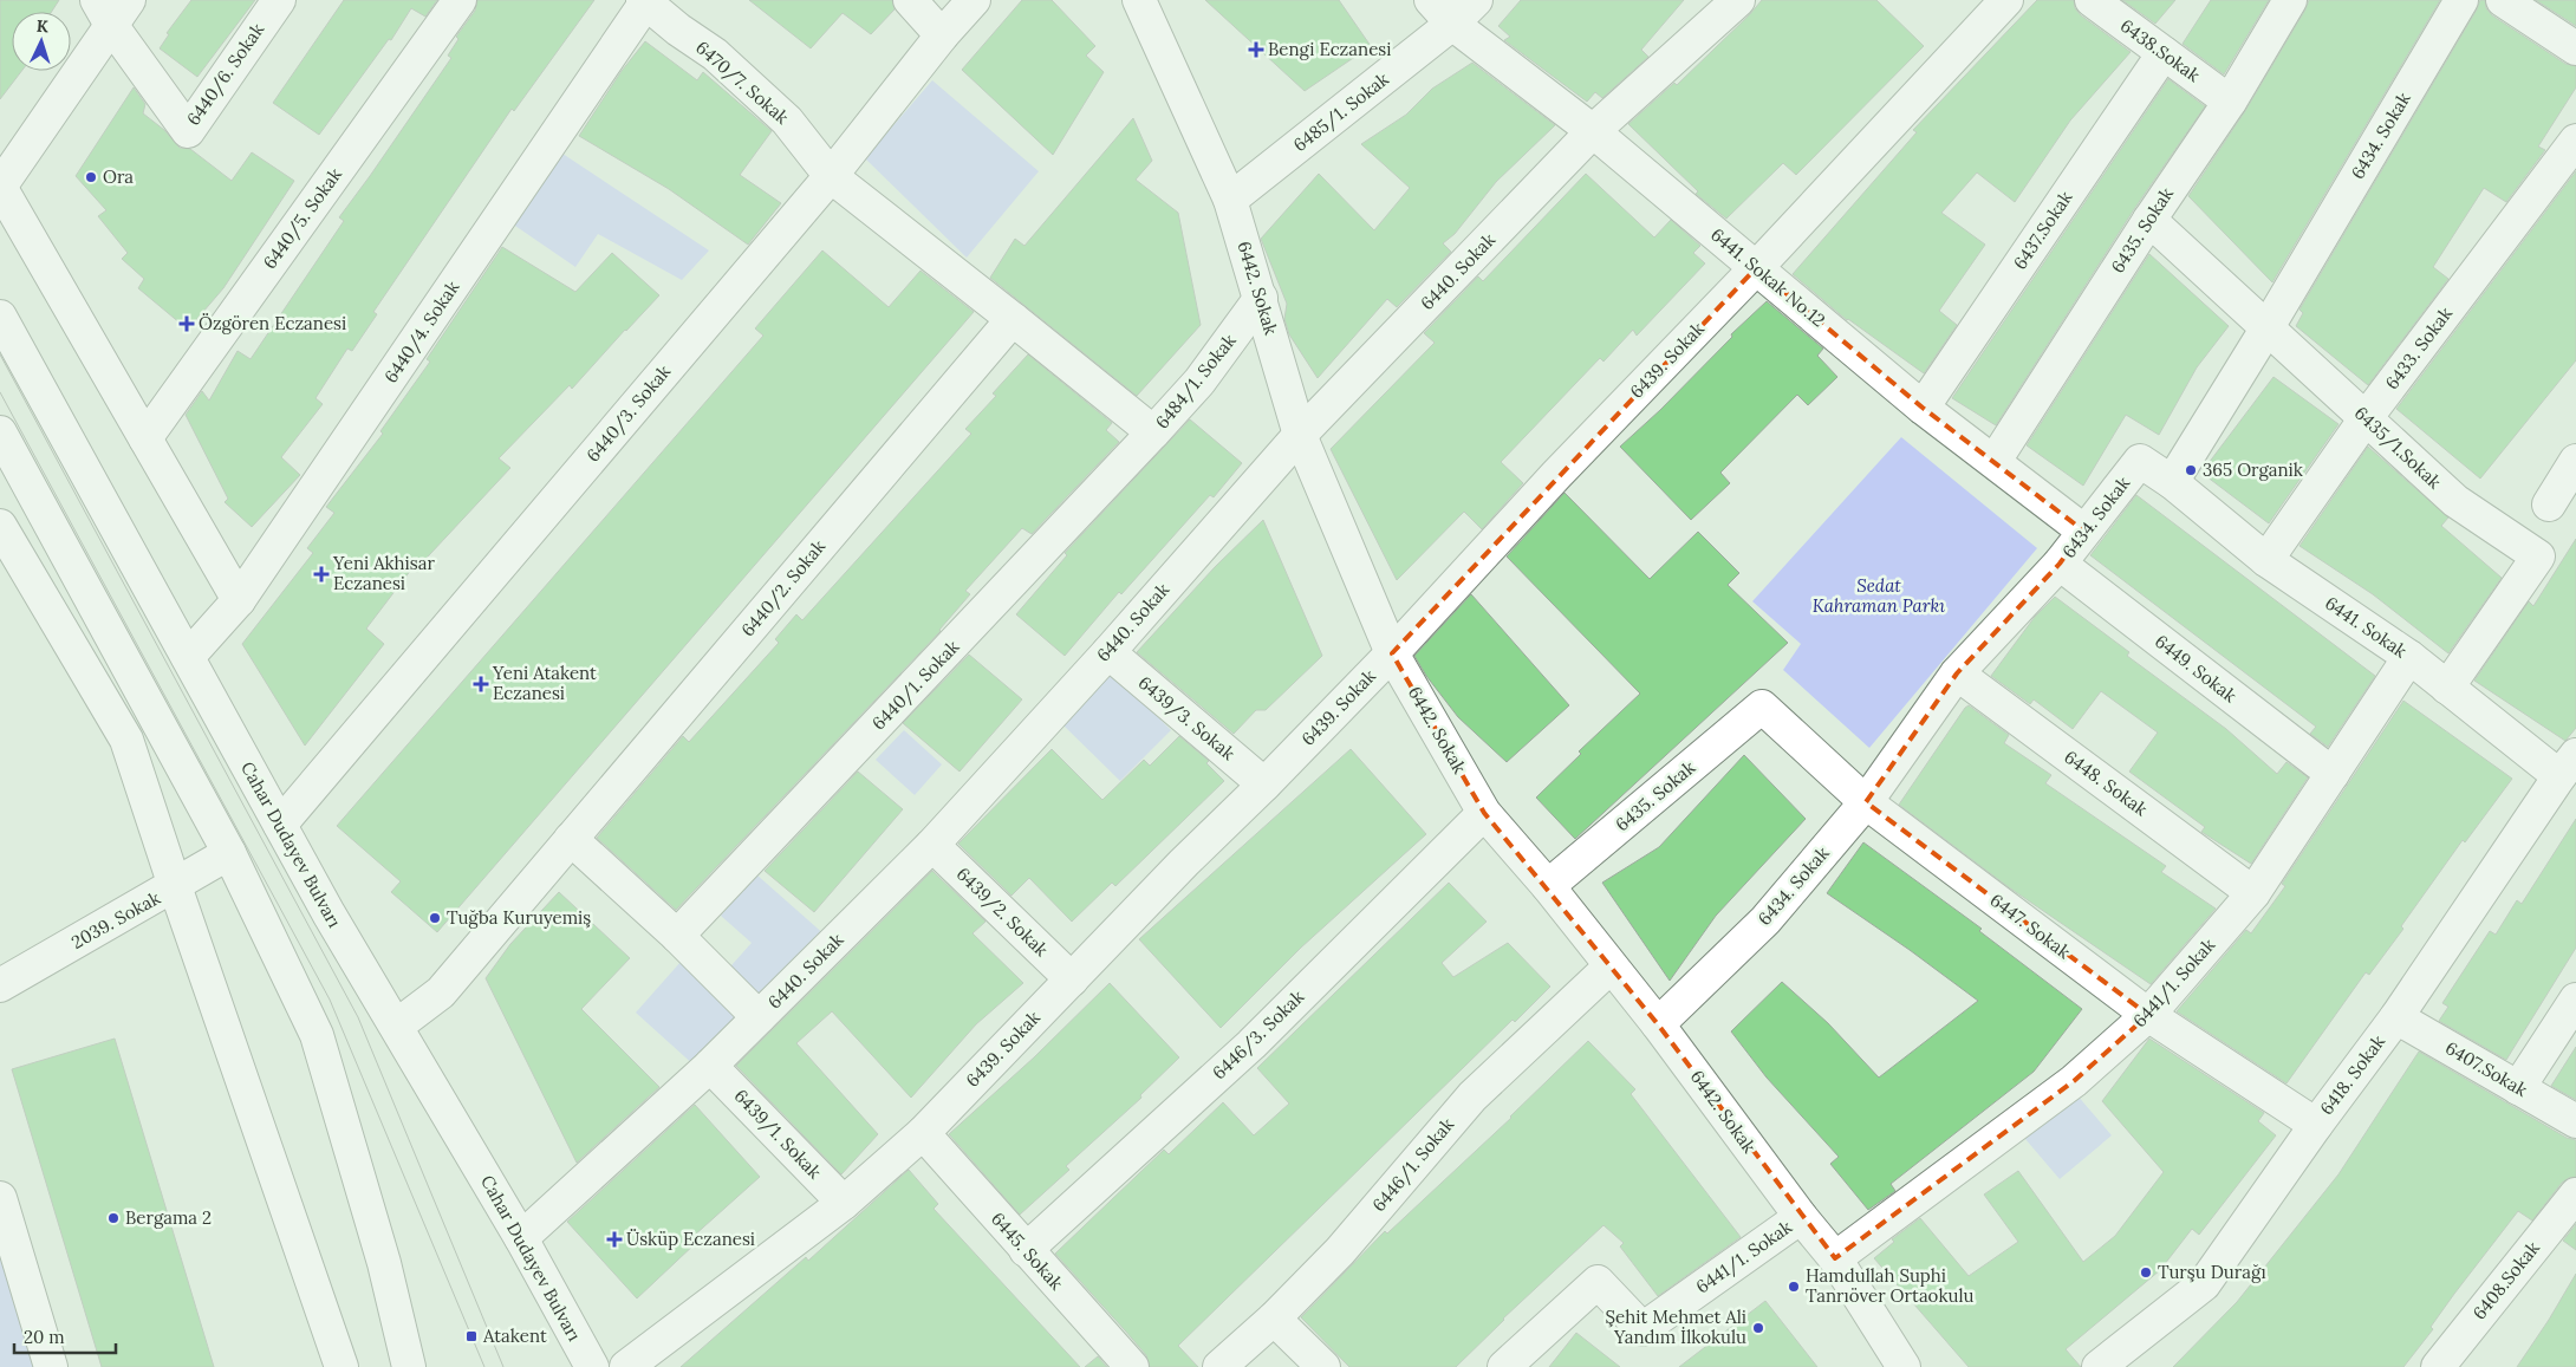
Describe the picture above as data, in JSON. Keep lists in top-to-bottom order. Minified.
{"streets":{"street":["6438.Sokak","6440/6. Sokak","6470/7. Sokak","6485/1. Sokak","6434. Sokak","6440/5. Sokak","6437.Sokak","6435. Sokak","6440. Sokak","6441. Sokak No.12","6442. Sokak","6440/4. Sokak","6433. Sokak","6439. Sokak","6484/1. Sokak","6440/3. Sokak","6435/1.Sokak","6440/2. Sokak","6441. Sokak","6449. Sokak","6440/1. Sokak","6439/3. Sokak","6448. Sokak","Cahar Dudayev Bulvarı","6439/2. Sokak","2039. Sokak","6447. Sokak","6441/1. Sokak","6446/3. Sokak","6407.Sokak","6418. Sokak","6439/1. Sokak","6446/1. Sokak","6445. Sokak","6408.Sokak"]},"crossings":[["6438.Sokak","6437.Sokak"],["6438.Sokak","6435. Sokak"],["6470/7. Sokak","6440/4. Sokak"],["6470/7. Sokak","6440/3. Sokak"],["6485/1. Sokak","6441. Sokak No.12"],["6485/1. Sokak","6442. Sokak"],["6434. Sokak","6441. Sokak No.12"],["6434. Sokak","6442. Sokak"],["6434. Sokak","6435/1.Sokak"],["6434. Sokak","6441. Sokak"],["6434. Sokak","6449. Sokak"],["6434. Sokak","6448. Sokak"],["6434. Sokak","6447. Sokak"],["6437.Sokak","6441. Sokak No.12"],["6435. Sokak","6441. Sokak No.12"],["6435. Sokak","6442. Sokak"],["6435. Sokak","6435/1.Sokak"],["6435. Sokak","6447. Sokak"],["6440. Sokak","6441. Sokak No.12"],["6440. Sokak","6442. Sokak"],["6440. Sokak","6439/3. Sokak"],["6440. Sokak","Cahar Dudayev Bulvarı"],["6440. Sokak","6439/2. Sokak"],["6440. Sokak","6439/1. Sokak"],["6441. Sokak No.12","6439. Sokak"],["6442. Sokak","6439. Sokak"],["6442. Sokak","6484/1. Sokak"],["6442. Sokak","6441/1. Sokak"],["6442. Sokak","6446/3. Sokak"],["6442. Sokak","6446/1. Sokak"],["6440/4. Sokak","Cahar Dudayev Bulvarı"],["6433. Sokak","6435/1.Sokak"],["6433. Sokak","6441. Sokak"],["6439. Sokak","6439/3. Sokak"],["6439. Sokak","6439/2. Sokak"],["6439. Sokak","6439/1. Sokak"],["6439. Sokak","6445. Sokak"],["6484/1. Sokak","6440/2. Sokak"],["6484/1. Sokak","6440/1. Sokak"],["6440/3. Sokak","Cahar Dudayev Bulvarı"],["6435/1.Sokak","6441. Sokak"],["6440/2. Sokak","Cahar Dudayev Bulvarı"],["6441. Sokak","6441/1. Sokak"],["6441. Sokak","6418. Sokak"],["6449. Sokak","6441/1. Sokak"],["6448. Sokak","6441/1. Sokak"],["6447. Sokak","6441/1. Sokak"],["6447. Sokak","6418. Sokak"],["6446/3. Sokak","6445. Sokak"],["6407.Sokak","6418. Sokak"]],"parks":["Sedat Kahraman Parkı"],"places":{"health":["Bengi Eczanesi","Özgören Eczanesi","Yeni Akhisar Eczanesi","Yeni Atakent Eczanesi","Üsküp Eczanesi"],"other":["Ora","365 Organik","Tuğba Kuruyemiş","Bergama 2","Turşu Durağı","Hamdullah Suphi Tanrıöver Ortaokulu","Şehit Mehmet Ali Yandım İlkokulu"],"transit":["Atakent"]},"scale_bar":"20 m","north":"top"}
